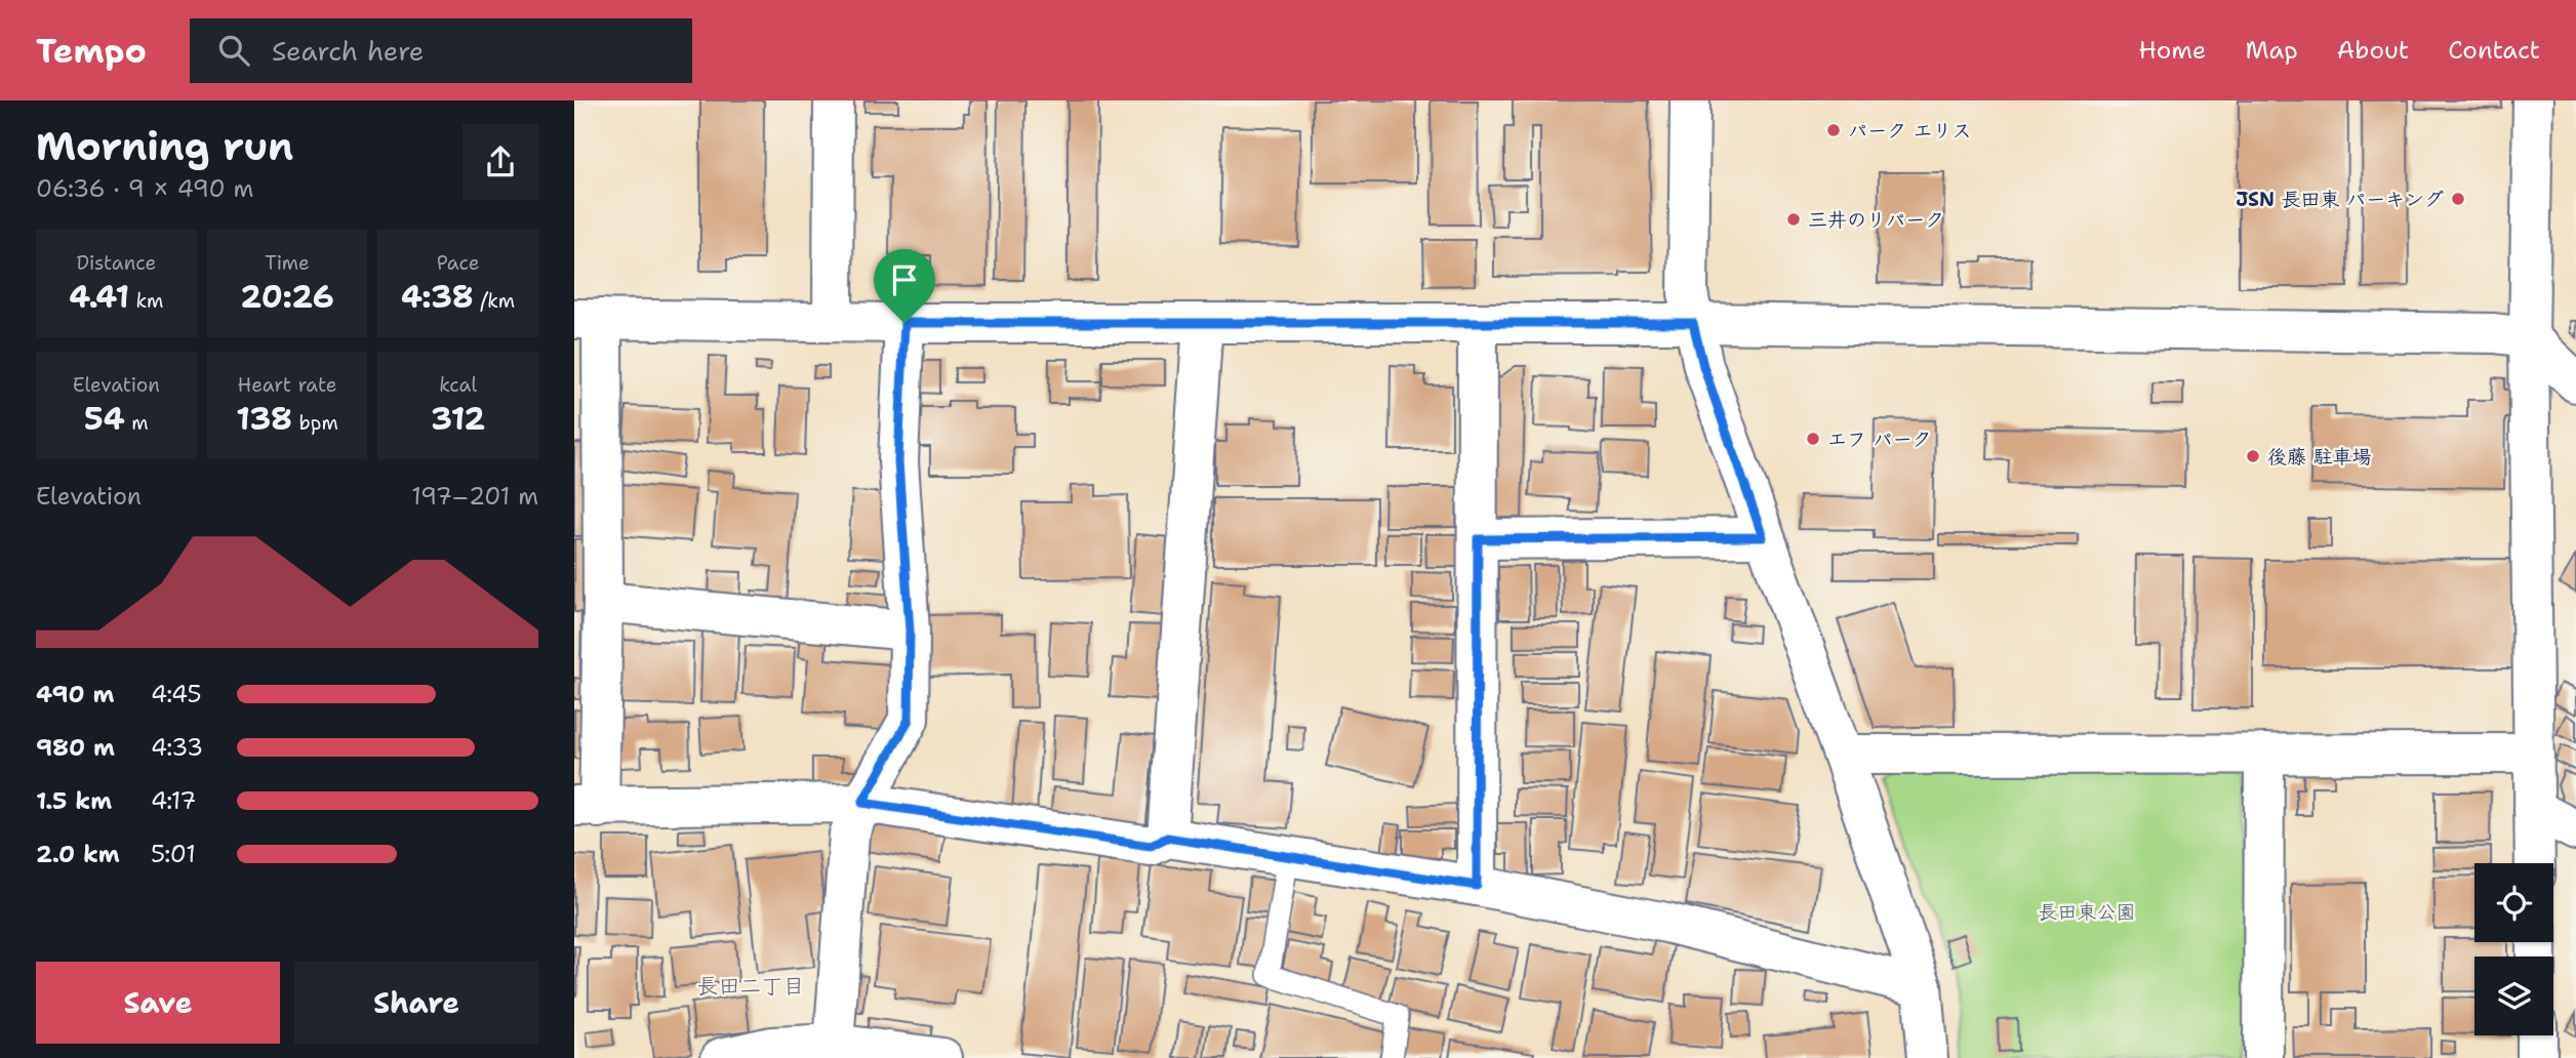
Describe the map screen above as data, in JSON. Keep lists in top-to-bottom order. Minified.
{"districts":["長田二丁目"],"parks":["長田東公園"],"places":["パーク エリス","JSN 長田東 パーキング","三井のリパーク","エフ パーク","後藤 駐車場"],"page":{"header":"Tempo","search":"Search here","nav":["Home","Map","About","Contact"],"heading":["Morning run","06:36 · 9 × 490 m"],"stats":[["Distance","4.41 km"],["Time","20:26"],["Pace","4:38 /km"],["Elevation","54 m"],["Heart rate","138 bpm"],["kcal","312"]],"chart":["Elevation","197–201 m"],"list":[{"name":"490 m","note":"4:45"},{"name":"980 m","note":"4:33"},{"name":"1.5 km","note":"4:17"},{"name":"2.0 km","note":"5:01"}],"buttons":["Save","Share"]}}
